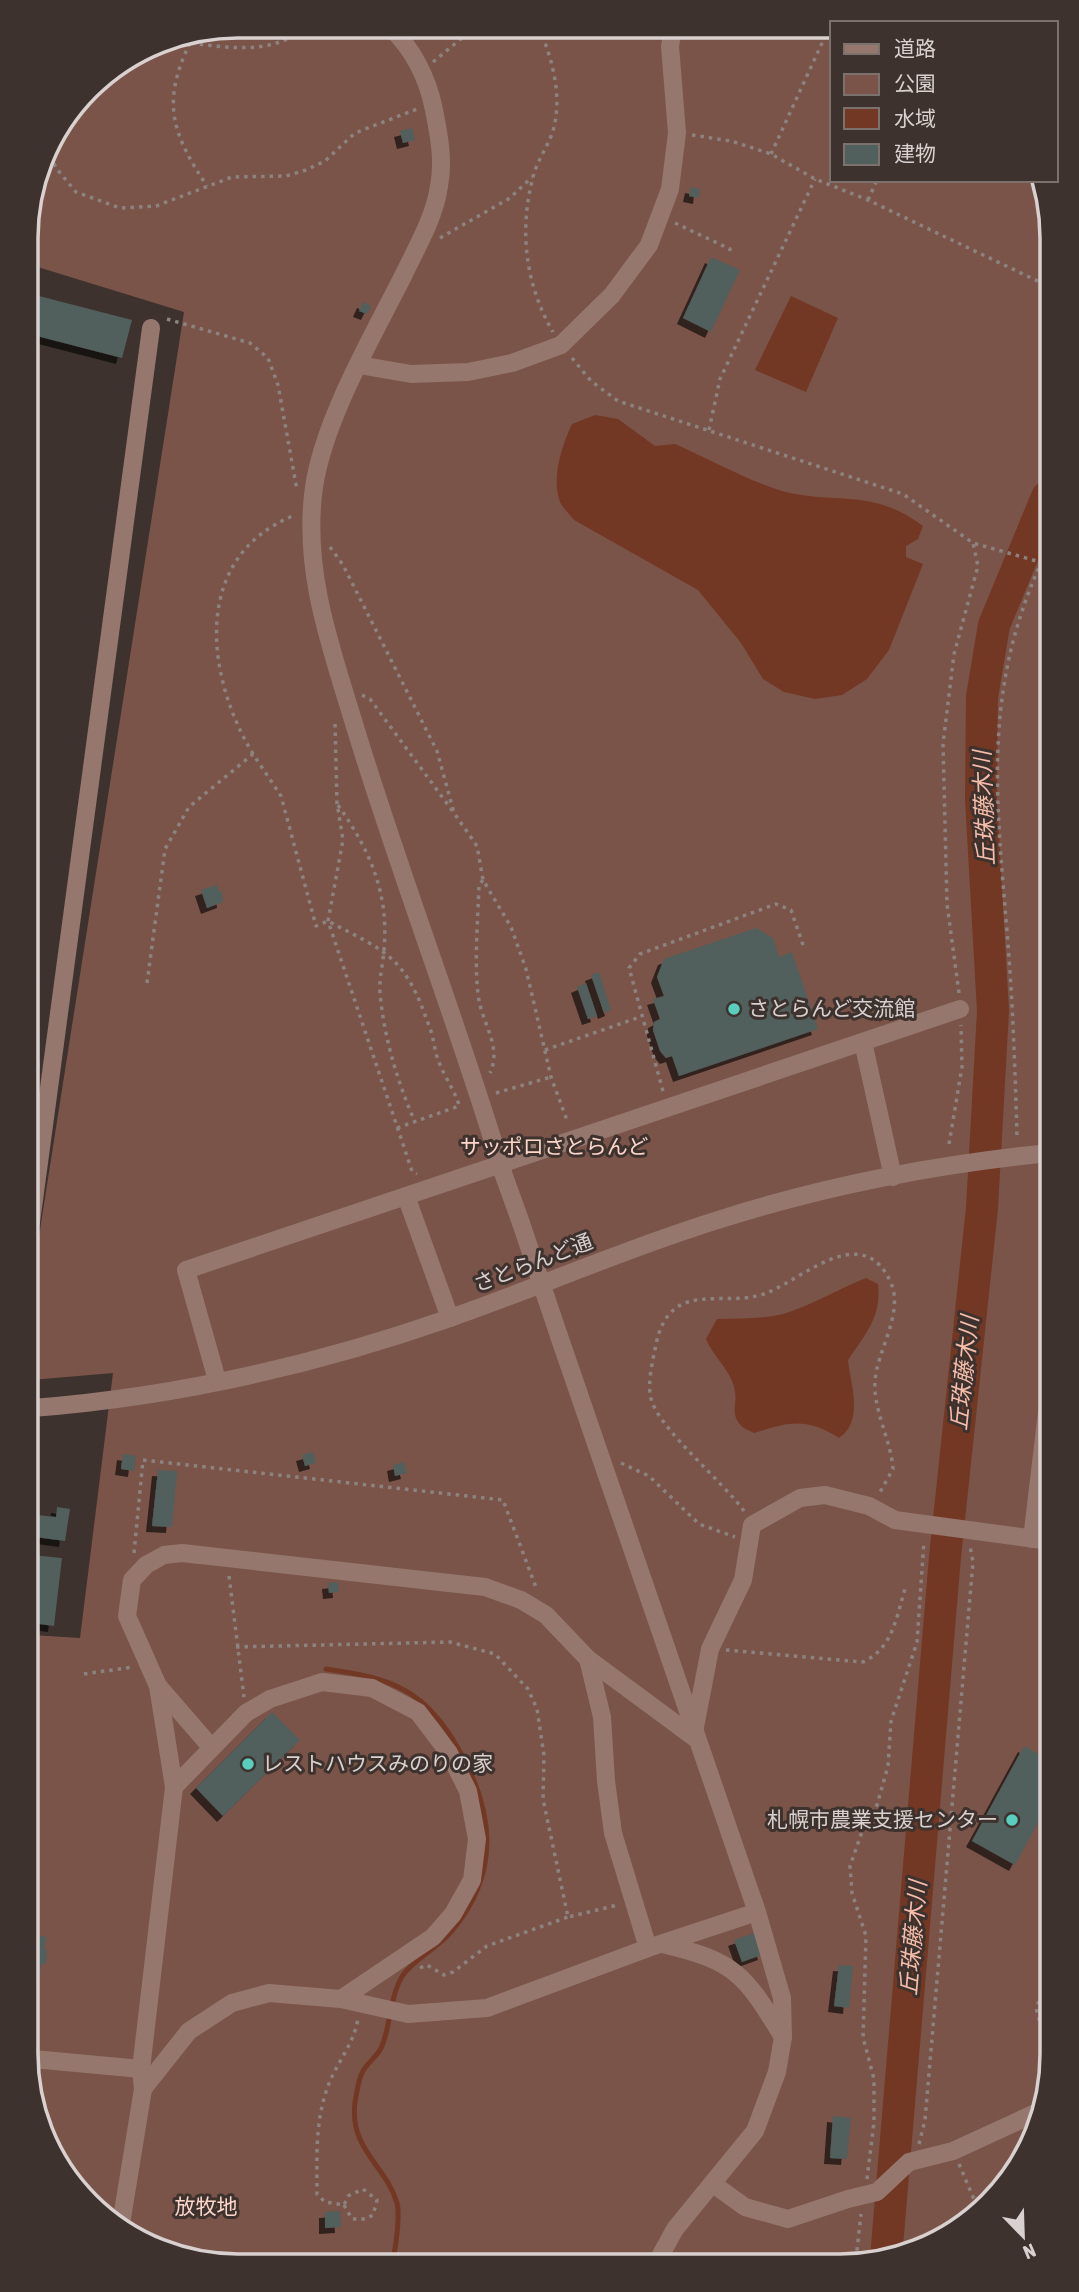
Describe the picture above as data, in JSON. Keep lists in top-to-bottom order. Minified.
{"streets":{"street":["さとらんど通"]},"water":["丘珠藤木川"],"parks":["サッポロさとらんど","放牧地"],"places":["さとらんど交流館","レストハウスみのりの家","札幌市農業支援センター"],"legend":["道路","公園","水域","建物"],"north":"bottom right"}
